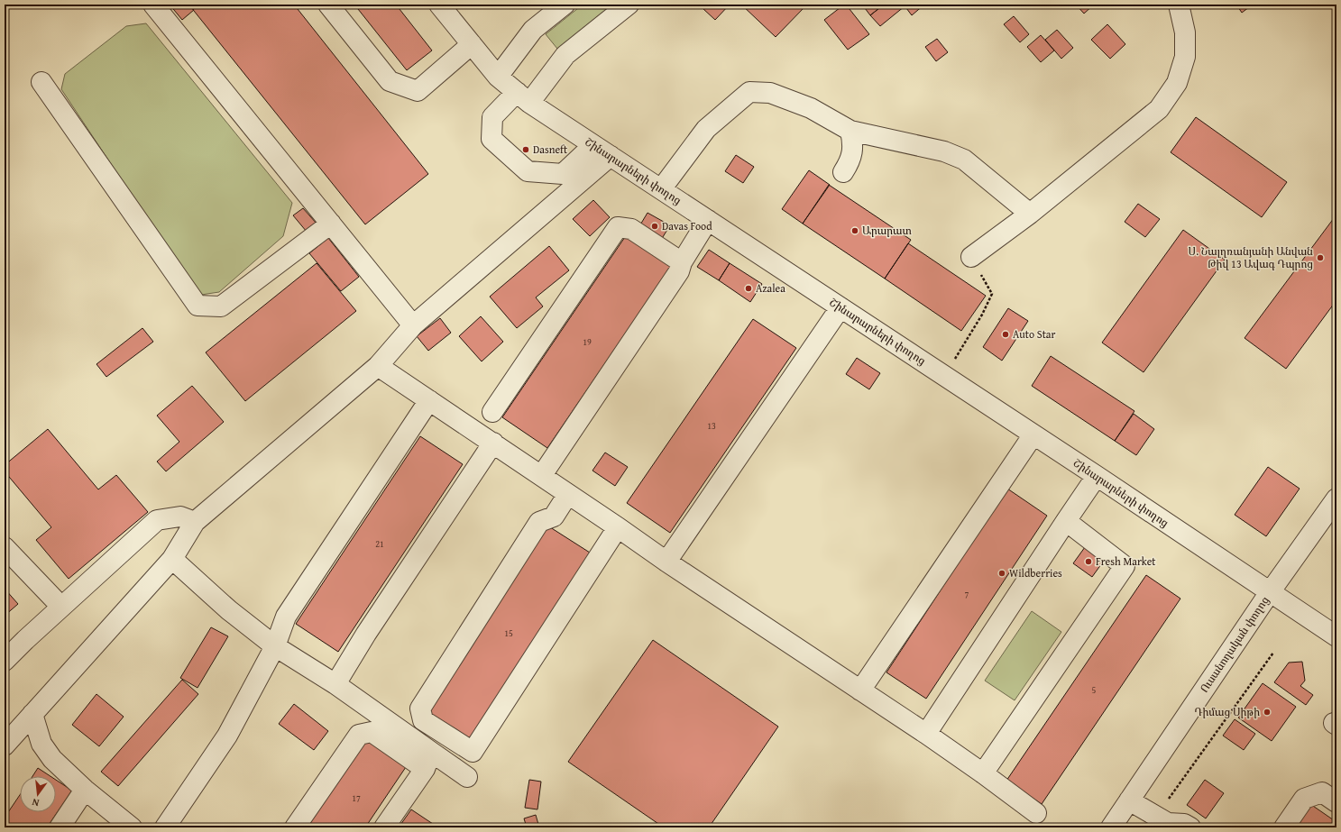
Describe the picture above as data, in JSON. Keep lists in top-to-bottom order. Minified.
{"streets":{"street":["Շինարարների փողոց","Ուսանողական փողոց"]},"crossings":[["Շինարարների փողոց","Ուսանողական փողոց"]],"places":["Dasneft","Davas Food","Արարատ","Ս. Նալղռանյանի Անվան Թիվ 13 Ավագ Դպրոց","Azalea","Auto Star","Fresh Market","Wildberries","Դիմաց Սիթի"],"house_numbers":["19","13","21","7","15","5","17"],"north":"bottom"}
